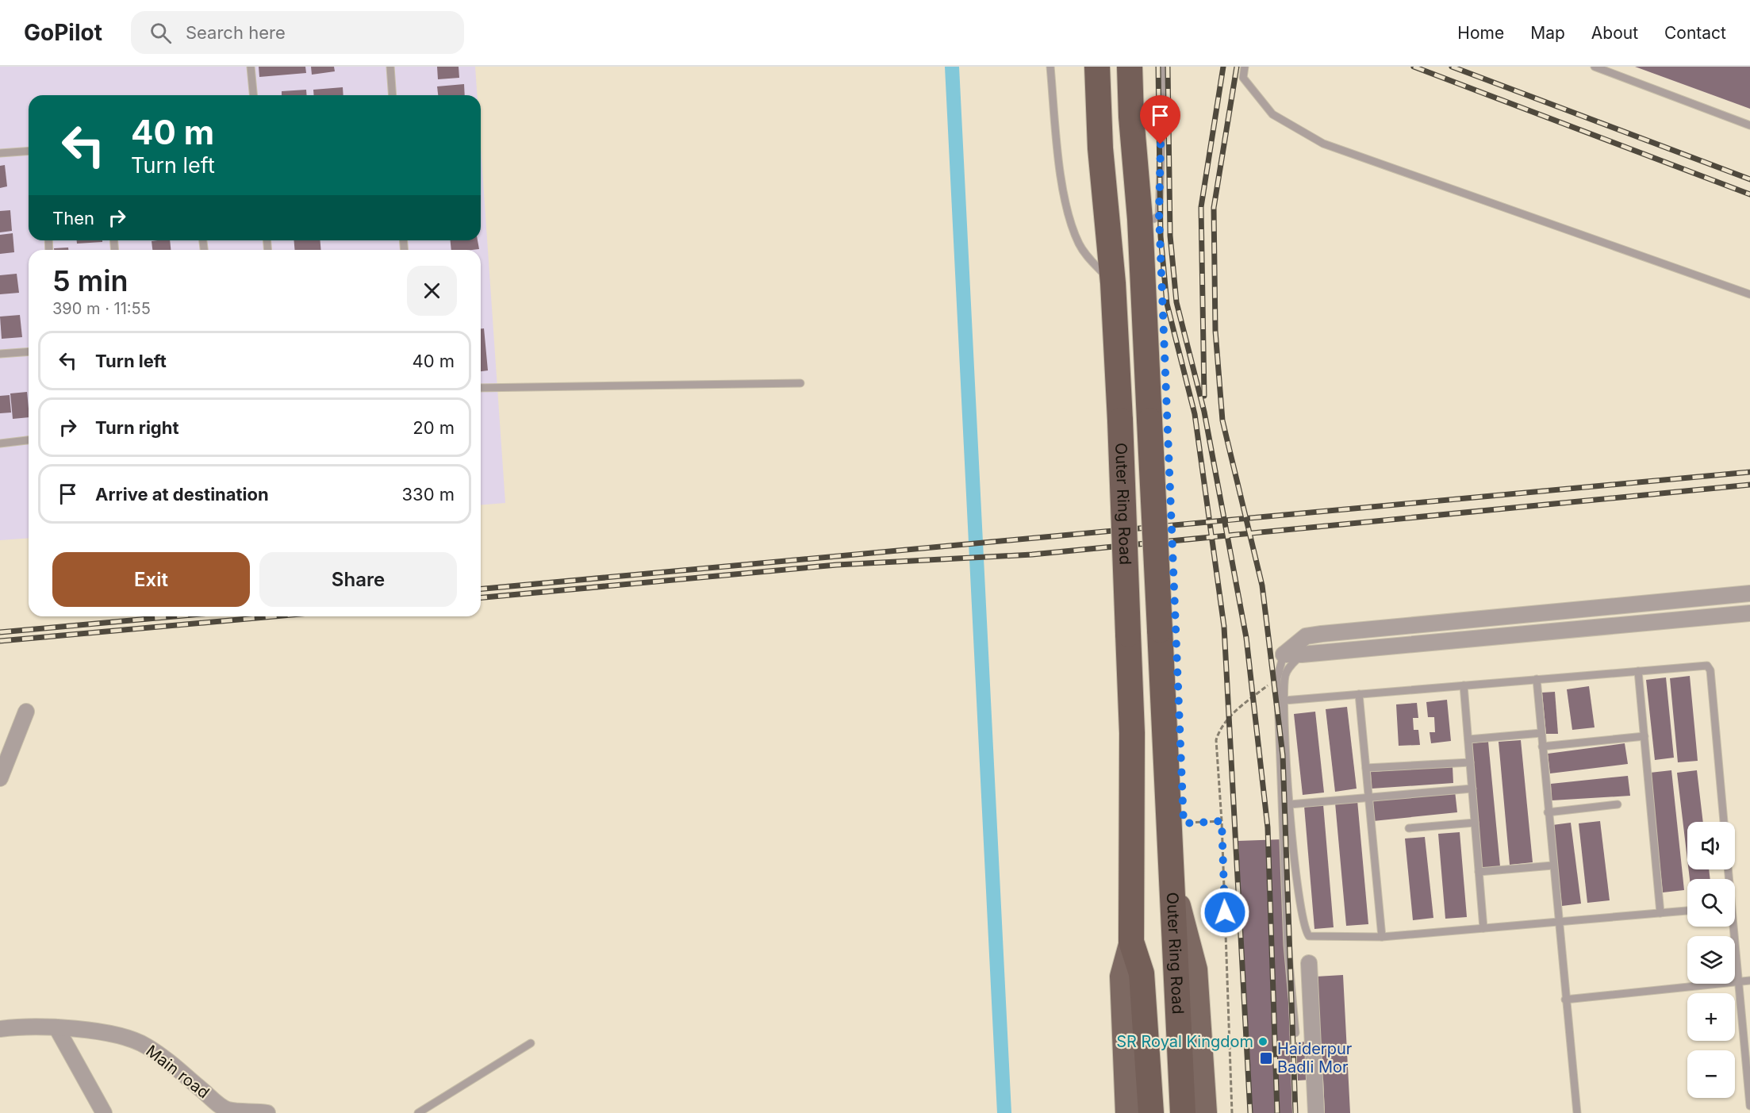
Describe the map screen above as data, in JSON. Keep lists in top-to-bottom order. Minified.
{"streets":{"highway":["Outer Ring Road"],"street":["Main road"]},"places":{"other":["SR Royal Kingdom"],"transit":["Haiderpur Badli Mor"]},"page":{"header":"GoPilot","search":"Search here","nav":["Home","Map","About","Contact"],"turn":["40 m","Turn left"],"then":"Then","heading":["5 min","390 m · 11:55"],"list":[{"name":"Turn left","value":"40 m"},{"name":"Turn right","value":"20 m"},{"name":"Arrive at destination","value":"330 m"}],"buttons":["Exit","Share"],"map_buttons":["+","−"]}}
